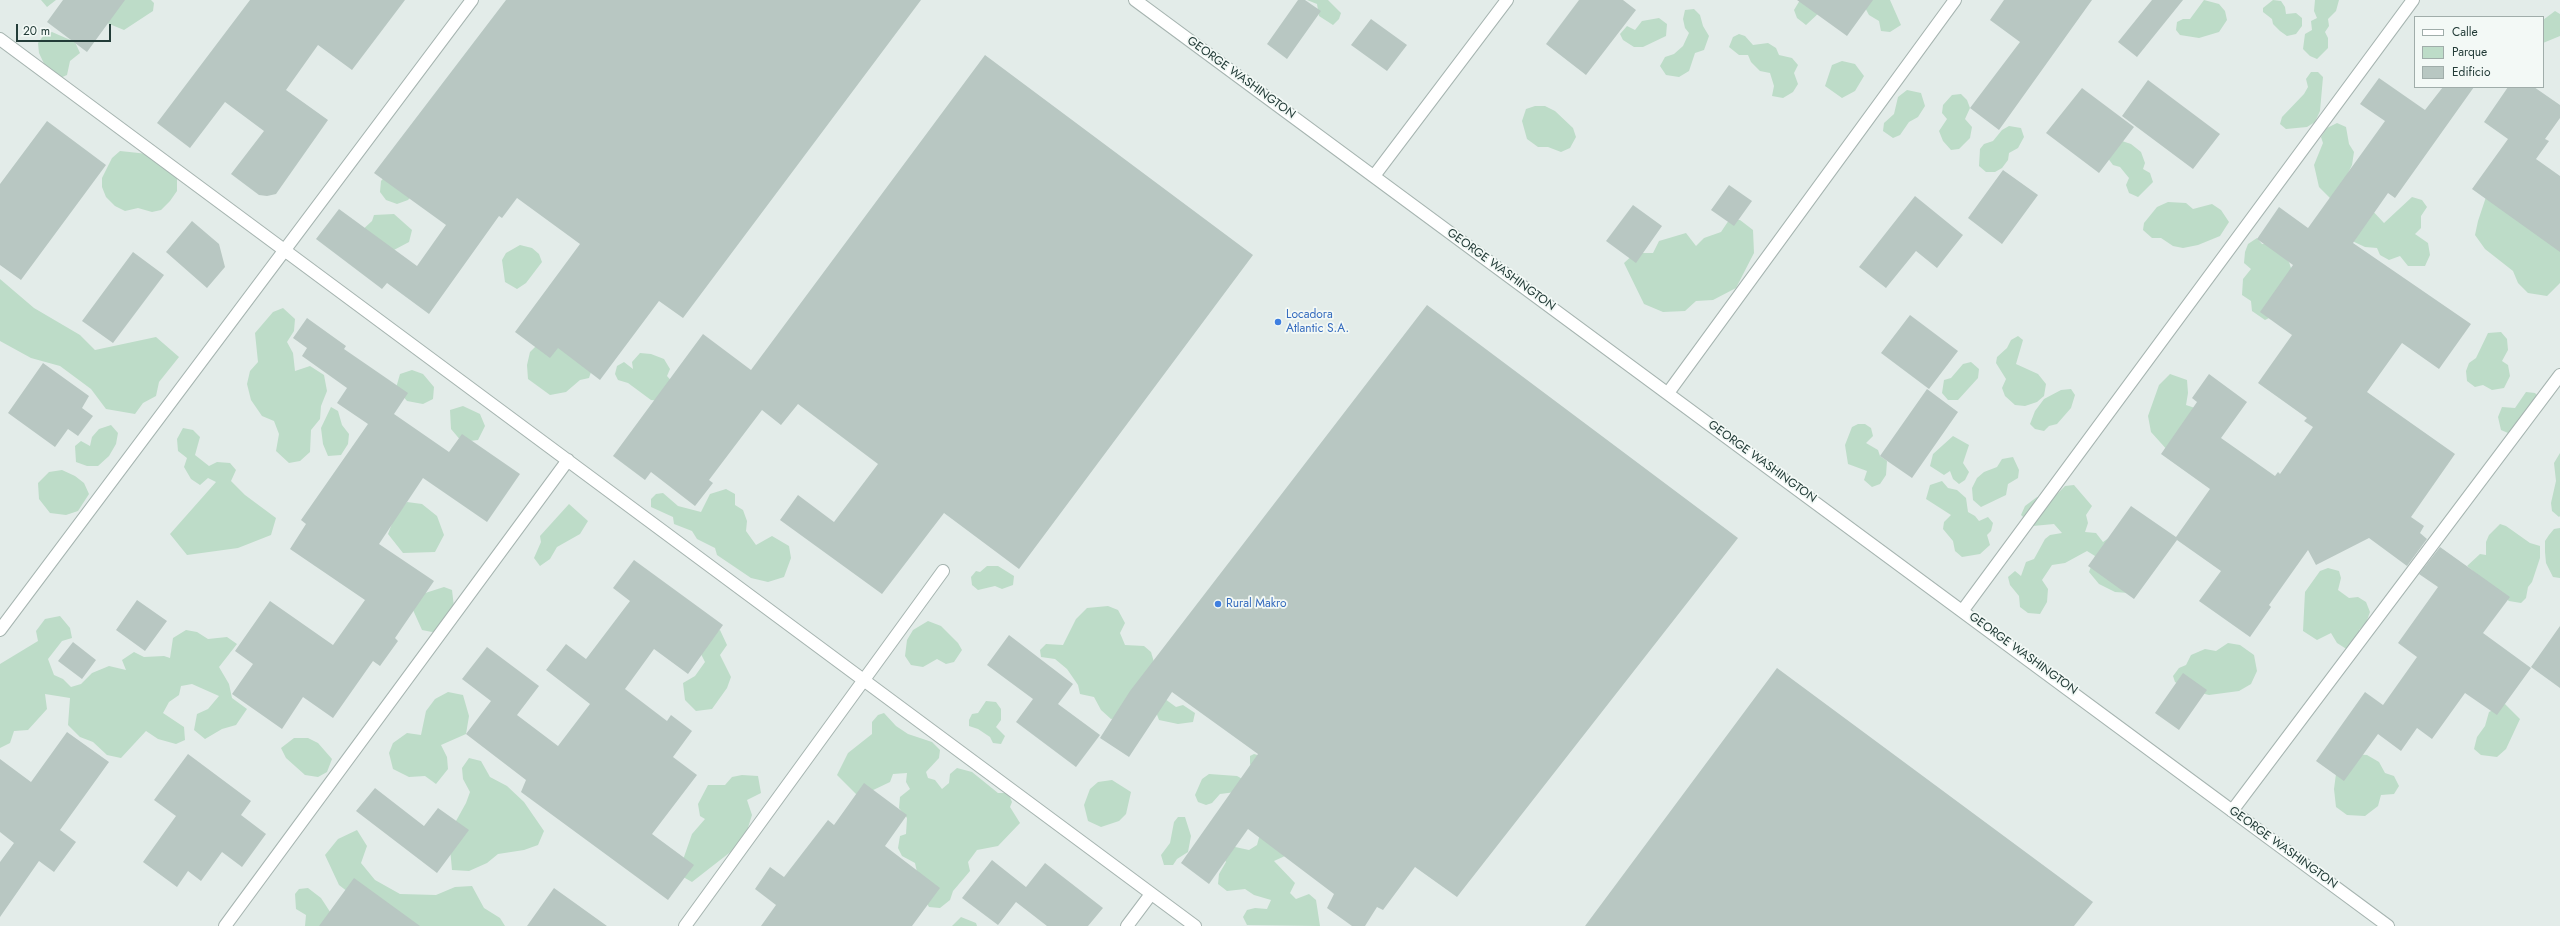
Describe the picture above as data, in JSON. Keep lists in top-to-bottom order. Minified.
{"streets":{"street":["GEORGE WASHINGTON"]},"places":["Locadora Atlantic S.A.","Rural Makro"],"legend":["Calle","Parque","Edificio"],"scale_bar":"20 m"}
